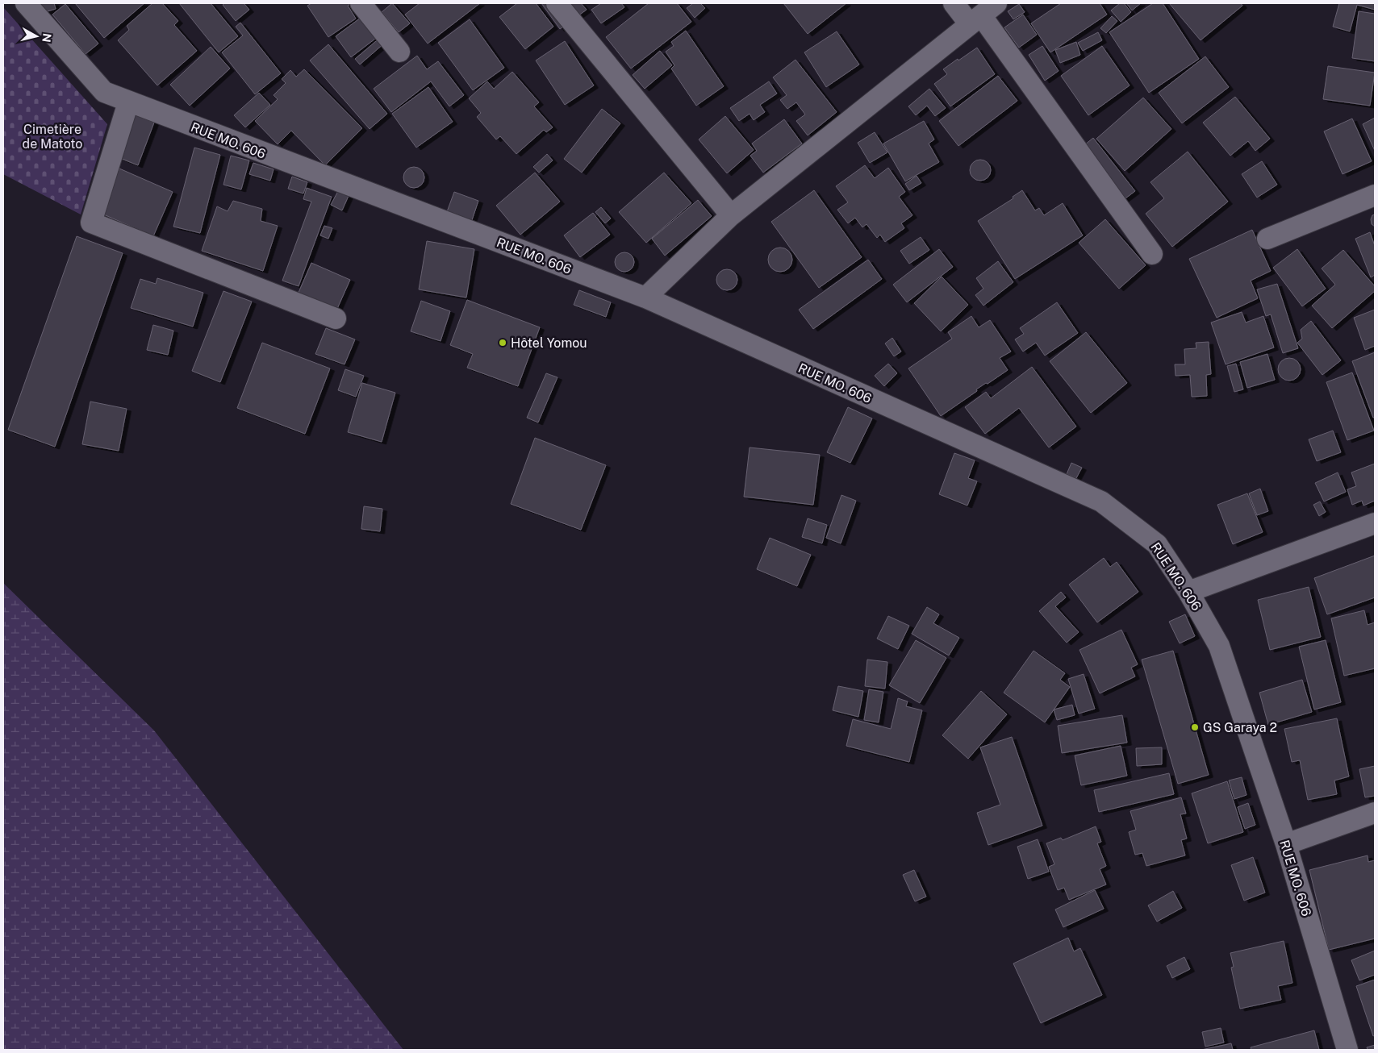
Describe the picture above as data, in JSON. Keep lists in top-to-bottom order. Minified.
{"streets":{"street":["RUE MO. 606"]},"parks":["Cimetière de Matoto"],"places":["Hôtel Yomou","GS Garaya 2"],"north":"right"}
